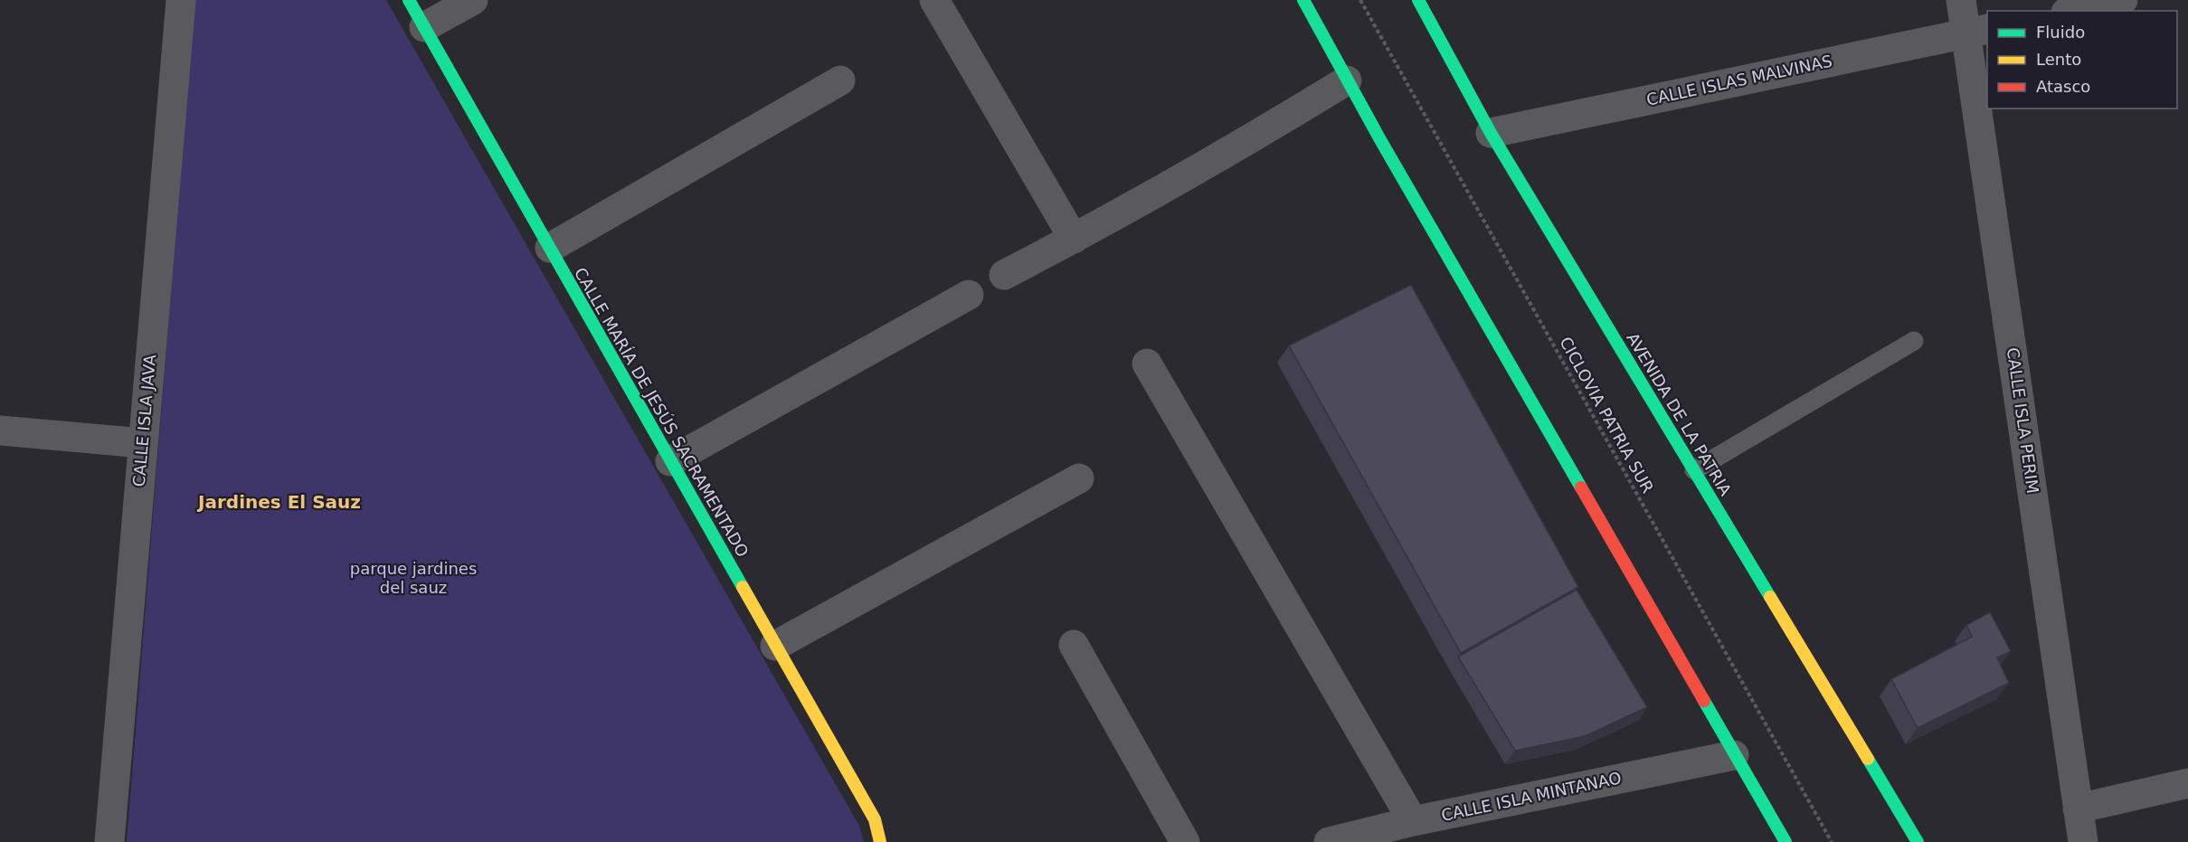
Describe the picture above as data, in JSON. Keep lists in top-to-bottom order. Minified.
{"streets":{"main road":["CALLE MARÍA DE JESÚS SACRAMENTADO","AVENIDA DE LA PATRIA"],"street":["CALLE ISLAS MALVINAS","CALLE ISLA JAVA","CALLE ISLA PERIM","CALLE ISLA MINTANAO"],"path":["CICLOVIA PATRIA SUR"]},"crossings":[["CALLE ISLAS MALVINAS","AVENIDA DE LA PATRIA"],["CALLE ISLAS MALVINAS","CALLE ISLA PERIM"]],"districts":["Jardines El Sauz"],"parks":["parque jardines del sauz"],"legend":["Fluido","Lento","Atasco"]}
